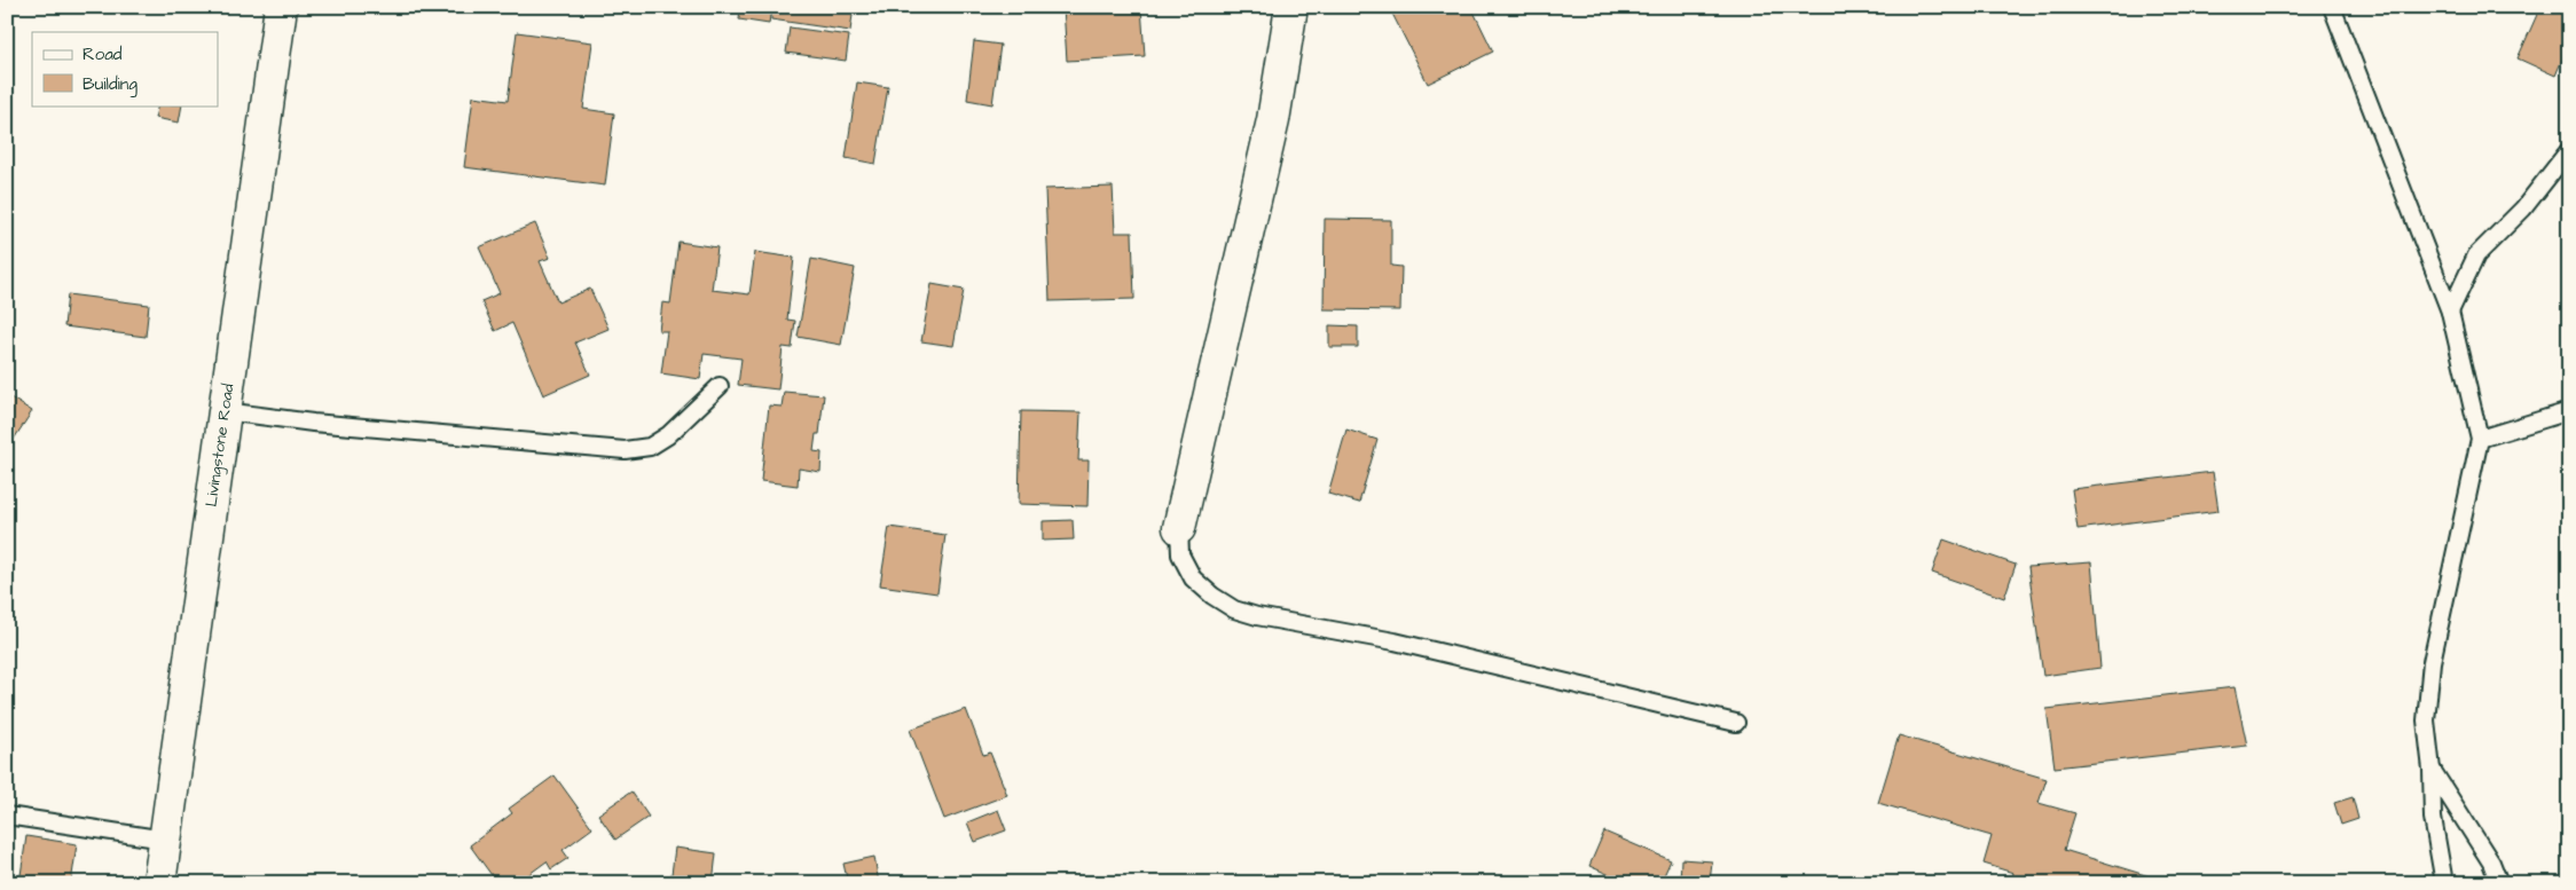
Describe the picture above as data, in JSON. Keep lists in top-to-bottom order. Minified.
{"streets":{"street":["Livingstone Road"]},"legend":["Road","Building"]}
